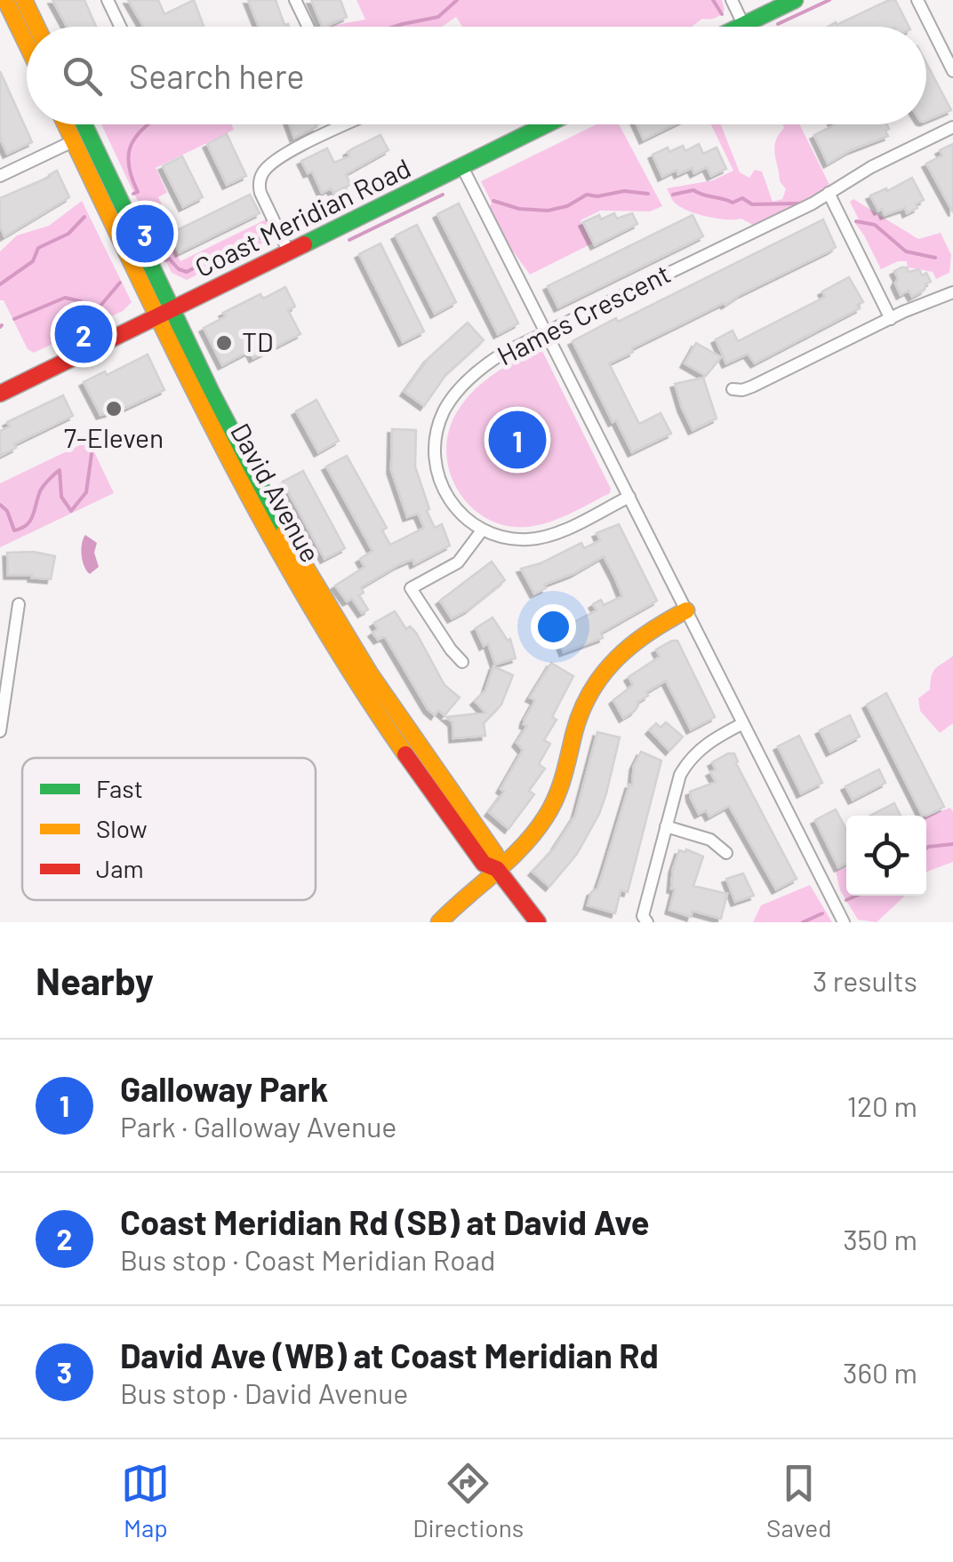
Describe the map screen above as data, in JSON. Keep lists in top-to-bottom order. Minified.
{"streets":{"main road":["Coast Meridian Road","David Avenue"],"street":["Hames Crescent"]},"crossings":[["Coast Meridian Road","David Avenue"]],"places":["TD","7-Eleven"],"legend":["Fast","Slow","Jam"],"page":{"search":"Search here","pins":["3","2","1"],"heading":["Nearby","3 results"],"list":[{"mark":"1","name":"Galloway Park","note":"Park · Galloway Avenue","value":"120 m"},{"mark":"2","name":"Coast Meridian Rd (SB) at David Ave","note":"Bus stop · Coast Meridian Road","value":"350 m"},{"mark":"3","name":"David Ave (WB) at Coast Meridian Rd","note":"Bus stop · David Avenue","value":"360 m"}],"nav":["Map","Directions","Saved"]}}
